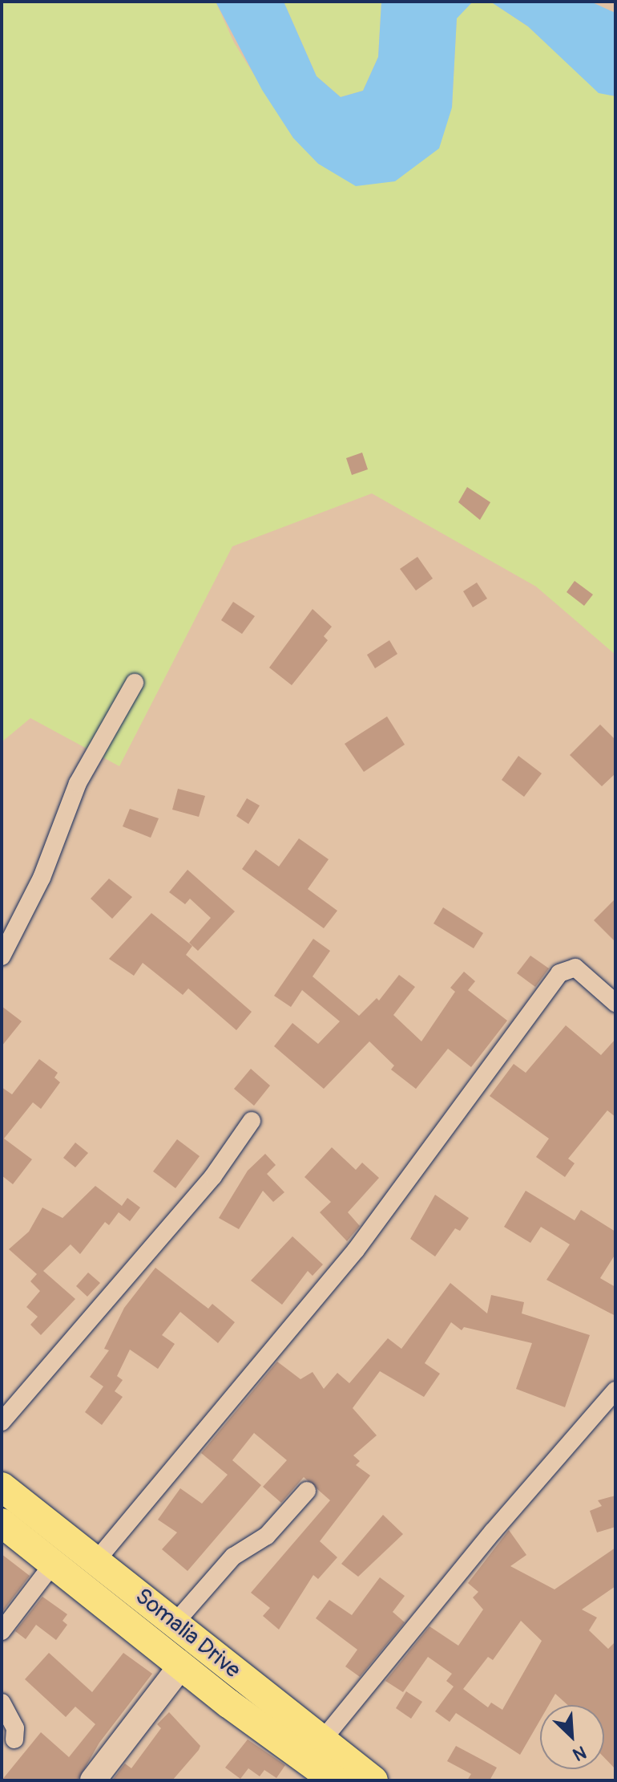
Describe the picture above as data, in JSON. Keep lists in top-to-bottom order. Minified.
{"streets":{"main road":["Somalia Drive"]},"north":"bottom right"}
